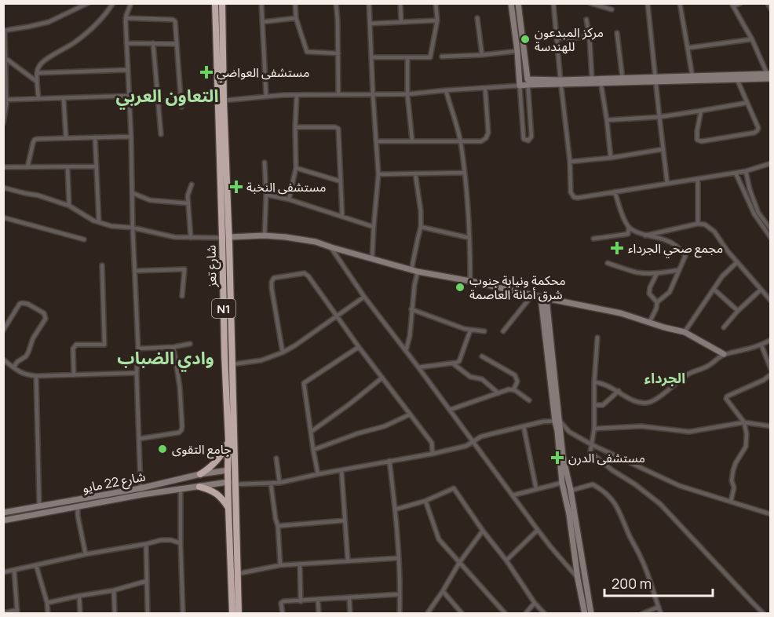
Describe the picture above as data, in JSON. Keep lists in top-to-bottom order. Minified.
{"streets":{"highway":["شارع تعز","N1"],"street":["شارع 22 مايو"]},"crossings":[["شارع تعز","شارع 22 مايو"]],"districts":["التعاون العربي","وادي الضباب","الجرداء"],"places":{"other":["مركز المبدعون للهندسة","محكمة ونيابة جنوب شرق أمانة العاصمة","جامع التقوى"],"health":["مستشفى العواضي","مستشفى النخبة","مجمع صحي الجرداء","مستشفى الدرن"]},"scale_bar":"200 m"}
